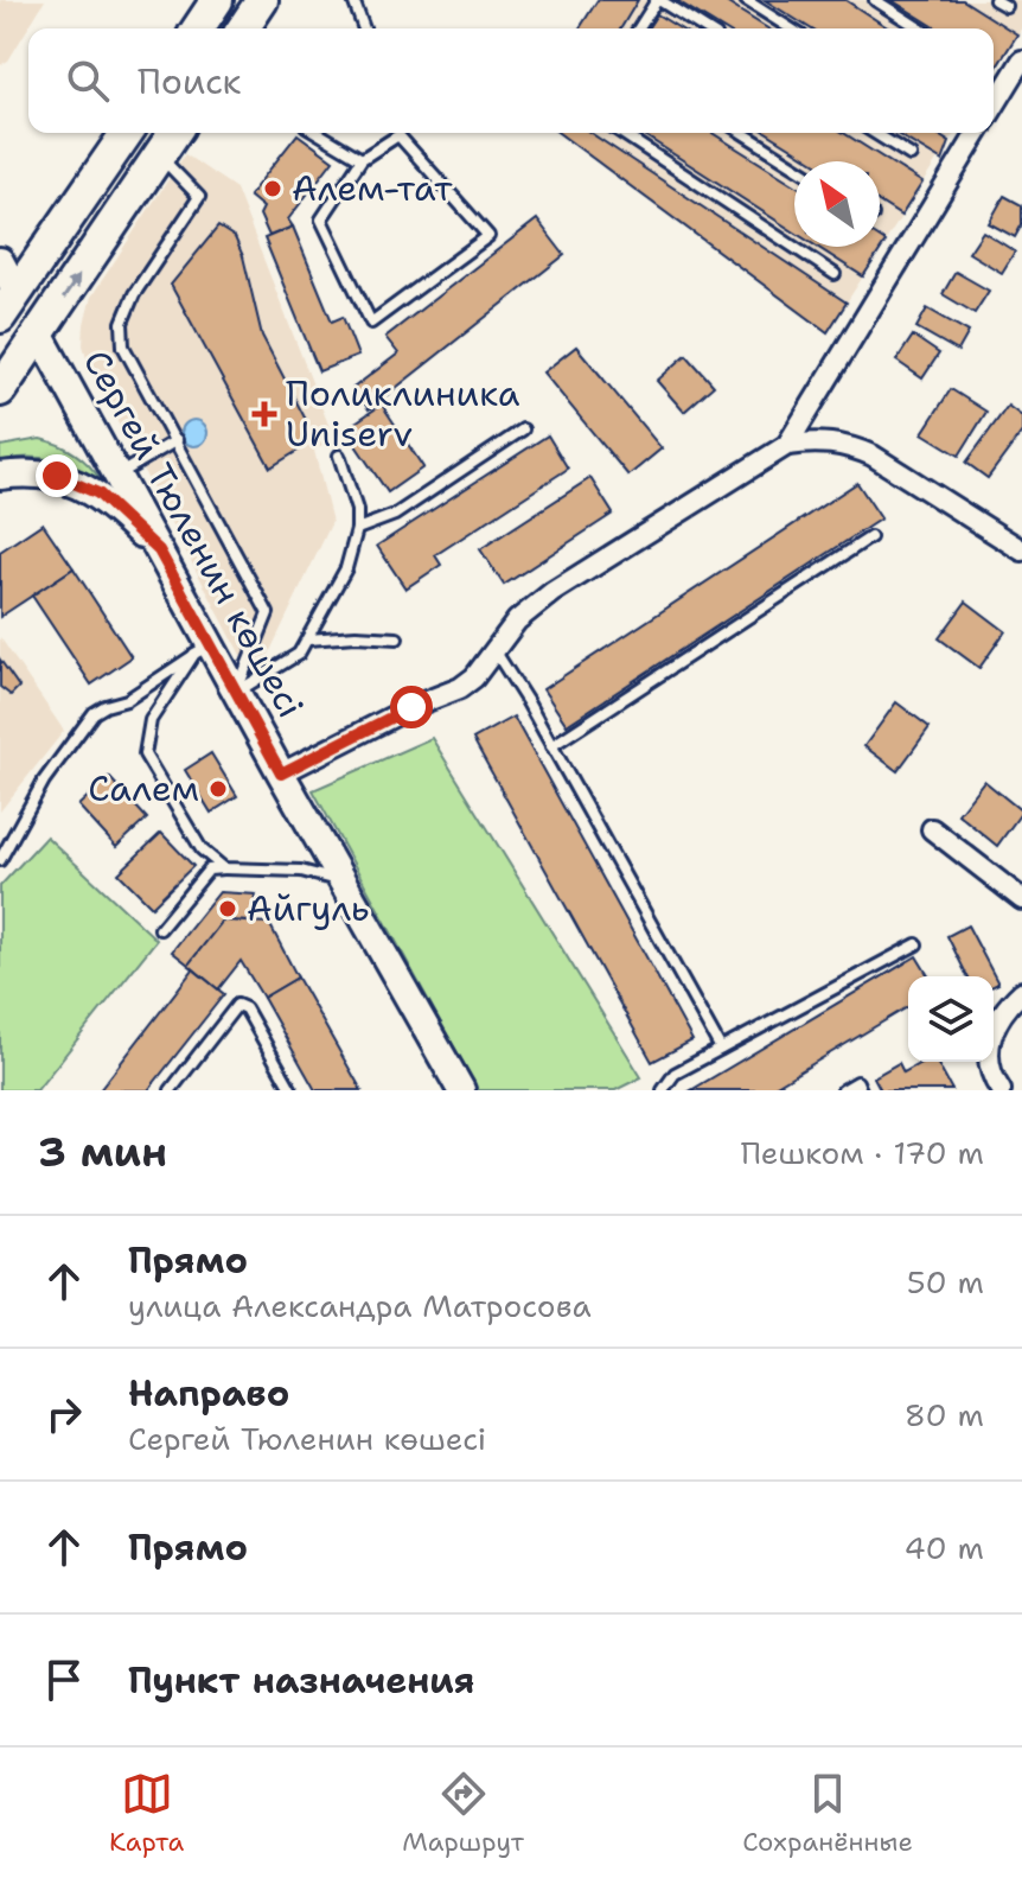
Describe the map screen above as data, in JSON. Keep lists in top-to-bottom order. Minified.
{"streets":{"highway":["Сергей Тюленин көшесі"]},"places":{"other":["Алем-тат","Салем","Айгуль"],"health":["Поликлиника Uniserv"]},"north":"top left","page":{"search":"Поиск","heading":["3 мин","Пешком · 170 m"],"list":[["Прямо","улица Александра Матросова","50 m"],["Направо","Сергей Тюленин көшесі","80 m"],["Прямо","40 m"],"Пункт назначения"],"nav":["Карта","Маршрут","Сохранённые"]}}
